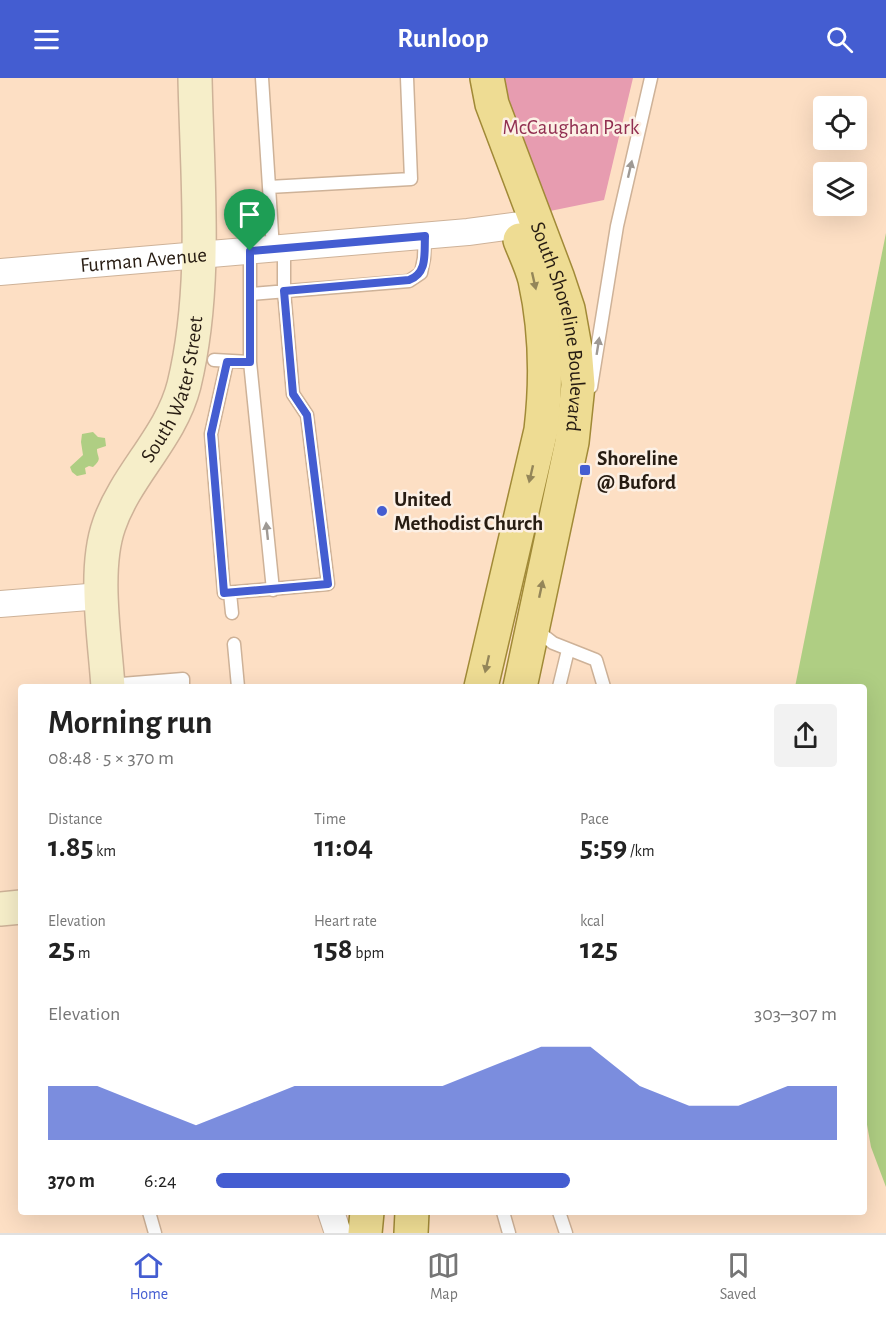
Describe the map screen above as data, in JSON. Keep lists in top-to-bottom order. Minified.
{"streets":{"main road":["South Shoreline Boulevard"],"street":["Furman Avenue","South Water Street"]},"crossings":[["Furman Avenue","South Shoreline Boulevard"],["Furman Avenue","South Water Street"]],"parks":["McCaughan Park"],"places":{"transit":["Shoreline @ Buford"],"other":["United Methodist Church"]},"page":{"header":"Runloop","heading":["Morning run","08:48 · 5 × 370 m"],"stats":[["Distance","1.85 km"],["Time","11:04"],["Pace","5:59 /km"],["Elevation","25 m"],["Heart rate","158 bpm"],["kcal","125"]],"chart":["Elevation","303–307 m"],"list":[{"name":"370 m","note":"6:24"}],"tabs":["Home","Map","Saved"]}}
